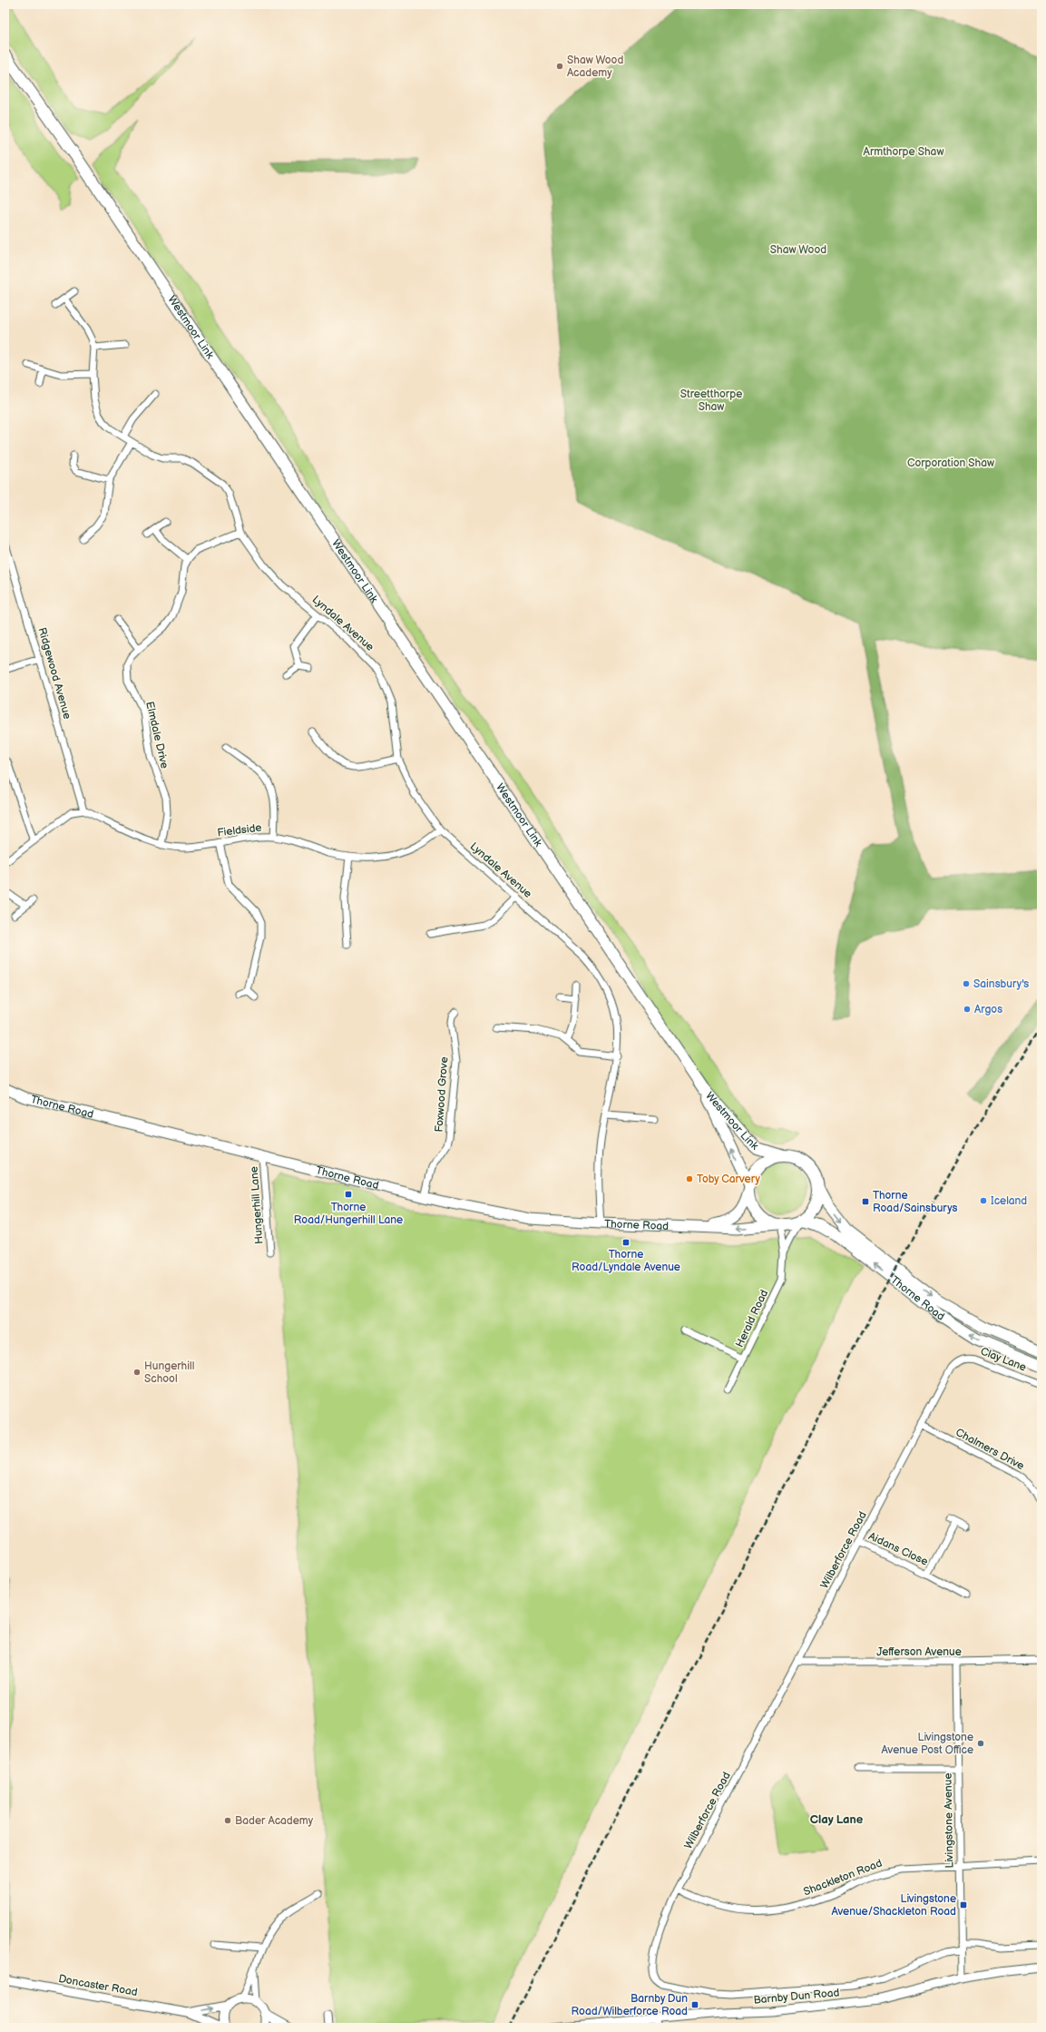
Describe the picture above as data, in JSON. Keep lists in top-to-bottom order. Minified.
{"streets":{"highway":["Westmoor Link","Thorne Road"],"street":["Lyndale Avenue","Ridgewood Avenue","Elmdale Drive","Fieldside","Foxwood Grove","Hungerhill Lane","Herald Road","Clay Lane","Chalmers Drive","Aidans Close","Wilberforce Road","Jefferson Avenue","Livingstone Avenue","Shackleton Road","Doncaster Road","Barnby Dun Road"]},"crossings":[["Westmoor Link","Thorne Road"],["Westmoor Link","Herald Road"],["Lyndale Avenue","Fieldside"],["Lyndale Avenue","Thorne Road"],["Ridgewood Avenue","Fieldside"],["Elmdale Drive","Fieldside"],["Foxwood Grove","Thorne Road"],["Thorne Road","Hungerhill Lane"],["Thorne Road","Herald Road"],["Clay Lane","Wilberforce Road"],["Chalmers Drive","Wilberforce Road"],["Aidans Close","Wilberforce Road"],["Wilberforce Road","Jefferson Avenue"],["Wilberforce Road","Livingstone Avenue"],["Wilberforce Road","Shackleton Road"],["Jefferson Avenue","Livingstone Avenue"],["Livingstone Avenue","Shackleton Road"],["Livingstone Avenue","Barnby Dun Road"]],"districts":["Clay Lane"],"parks":["Armthorpe Shaw","Shaw Wood","Streetthorpe Shaw","Corporation Shaw"],"places":{"other":["Shaw Wood Academy","Sainsbury's","Argos","Toby Carvery","Iceland","Hungerhill School","Livingstone Avenue Post Office","Bader Academy"],"transit":["Thorne Road/Hungerhill Lane","Thorne Road/Sainsburys","Thorne Road/Lyndale Avenue","Livingstone Avenue/Shackleton Road","Barnby Dun Road/Wilberforce Road"]}}
